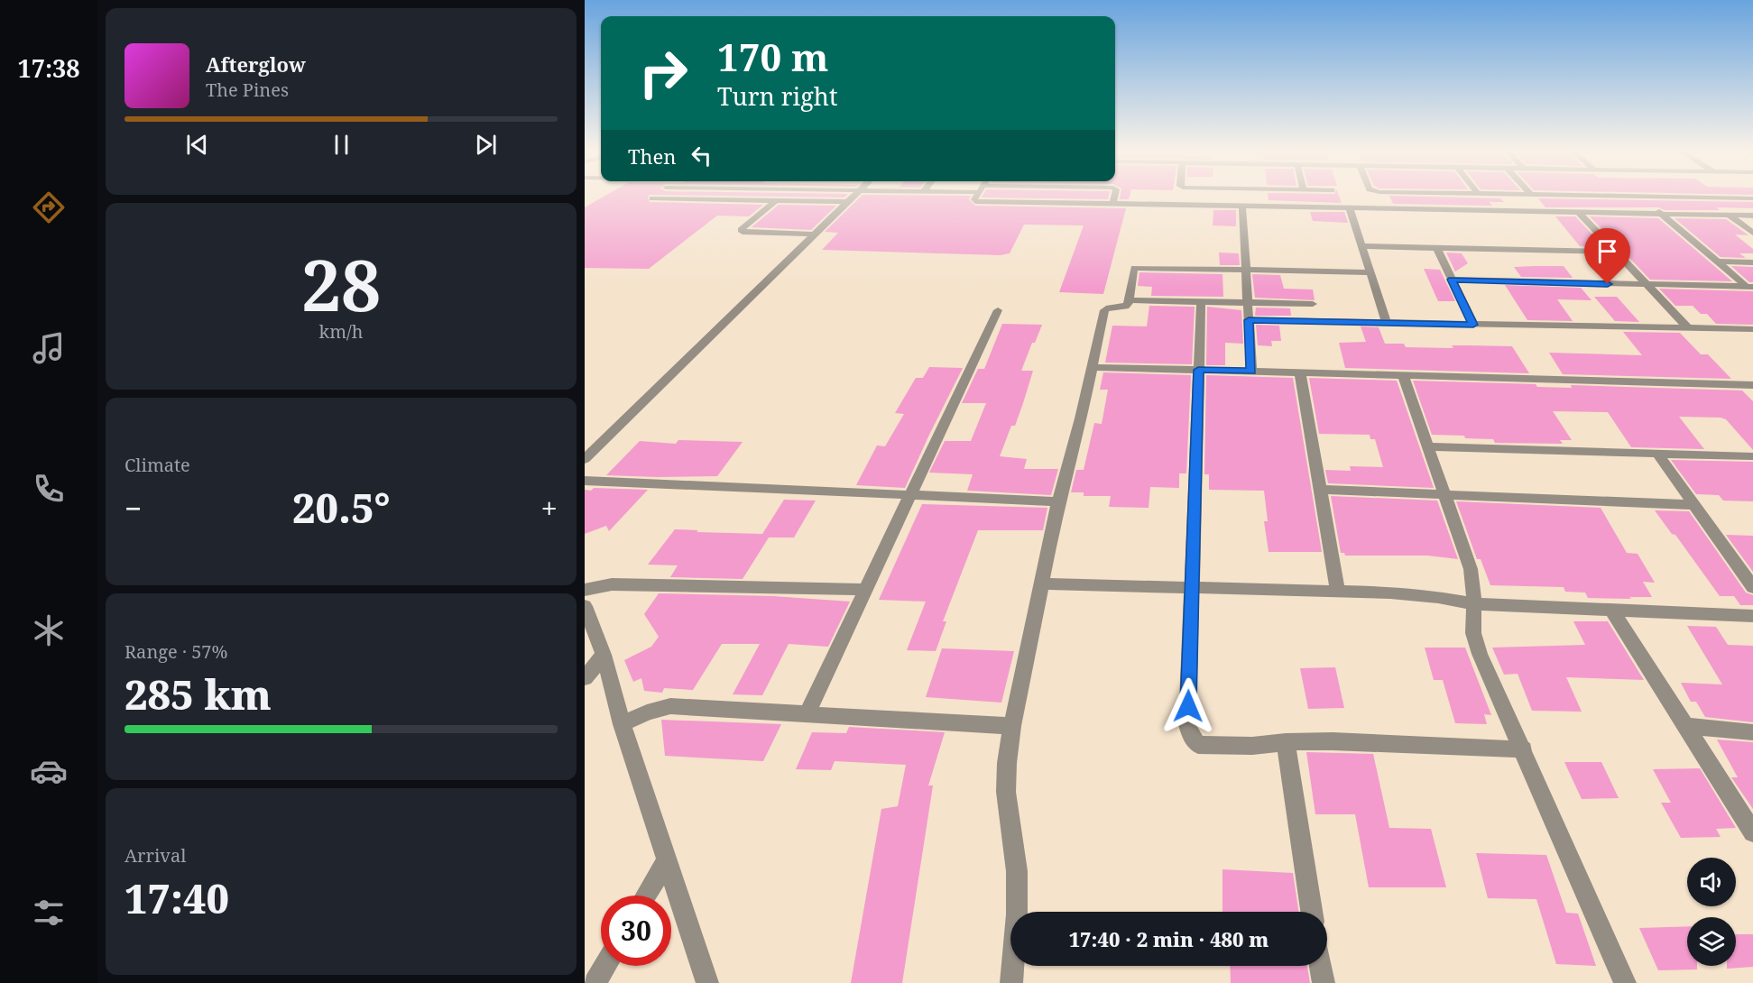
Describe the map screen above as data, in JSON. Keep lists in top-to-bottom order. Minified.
{"page":{"tabs":"17:38","turn":["170 m","Turn right"],"song":["Afterglow","The Pines"],"then":"Then","tile":[["28","km/h"],"Climate",["Range · 57%","285 km"],["Arrival","17:40"]],"heat":["−","20.5°","+"],"limit":"30","trip":"17:40 · 2 min · 480 m"}}
